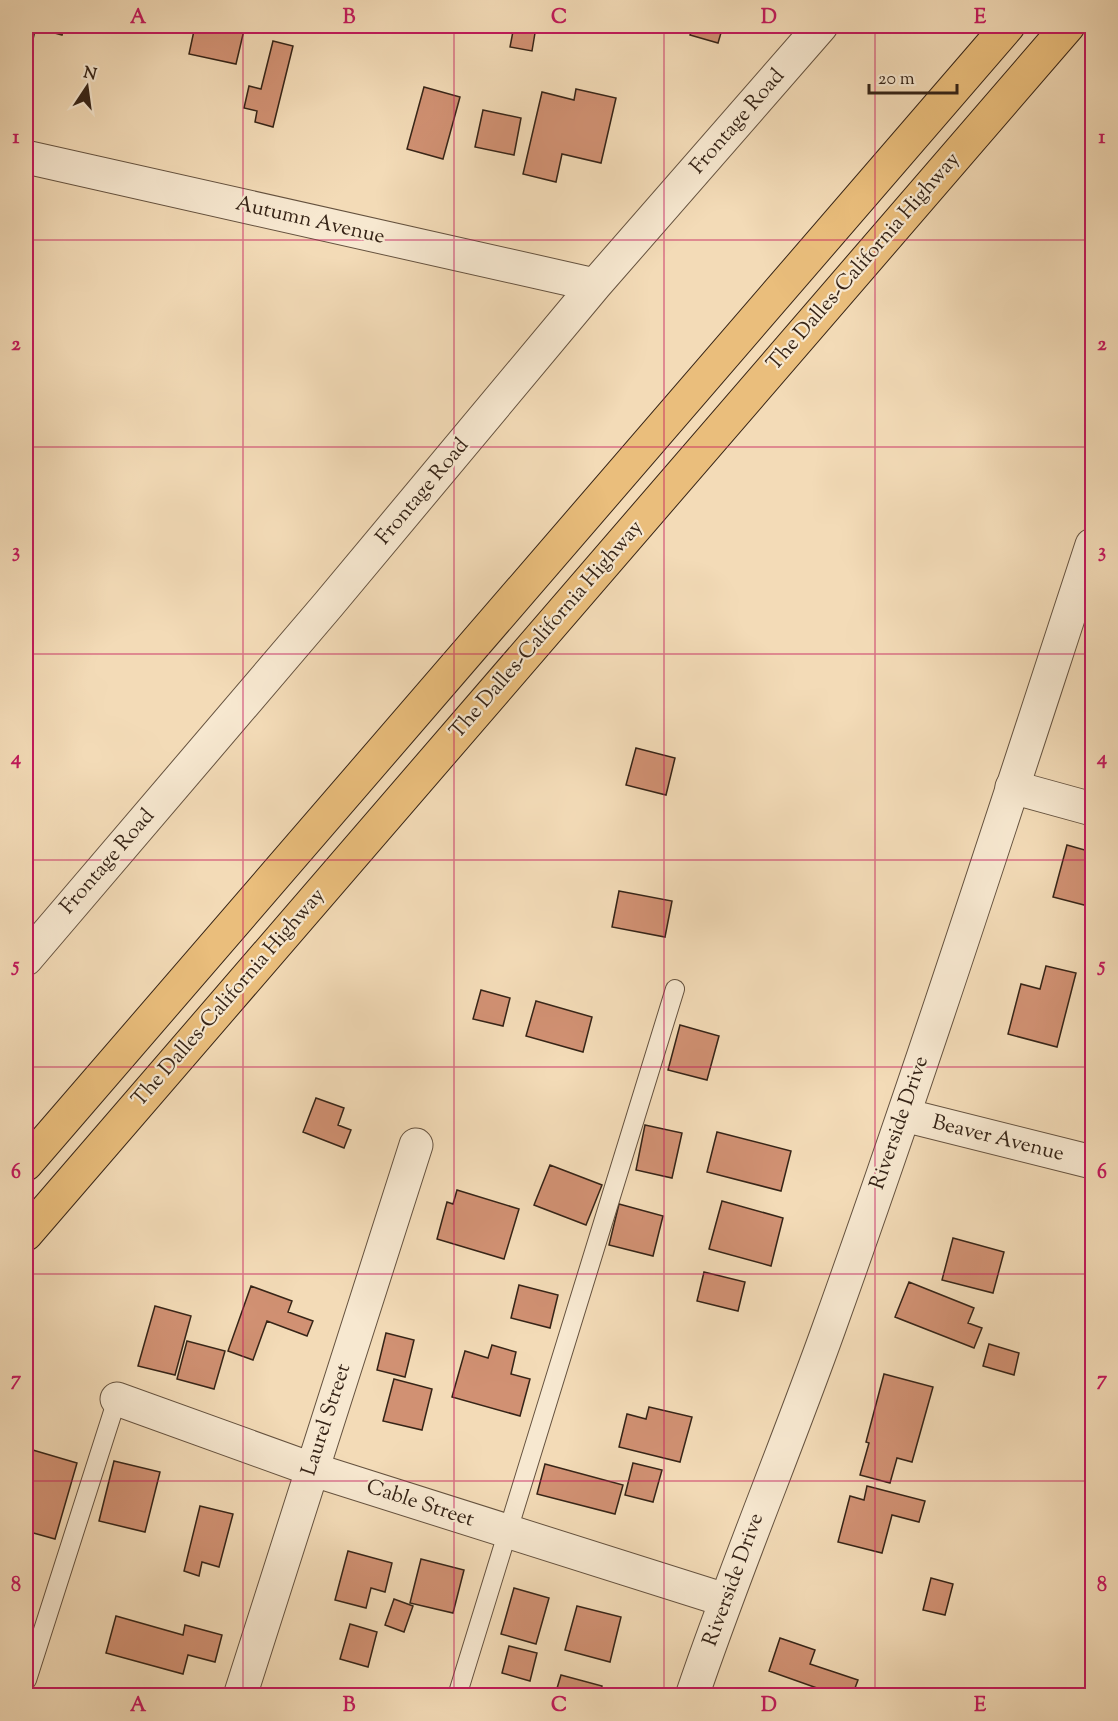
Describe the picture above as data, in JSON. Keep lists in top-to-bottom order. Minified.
{"streets":{"highway":["The Dalles-California Highway"],"street":["Frontage Road","Autumn Avenue","Riverside Drive","Beaver Avenue","Laurel Street","Cable Street"]},"crossings":[["Frontage Road","Autumn Avenue"],["Riverside Drive","Beaver Avenue"],["Riverside Drive","Cable Street"],["Laurel Street","Cable Street"]],"scale_bar":"20 m","north":"top","grid":{"columns":["A","B","C","D","E"],"rows":["1","2","3","4","5","6","7","8"]}}
